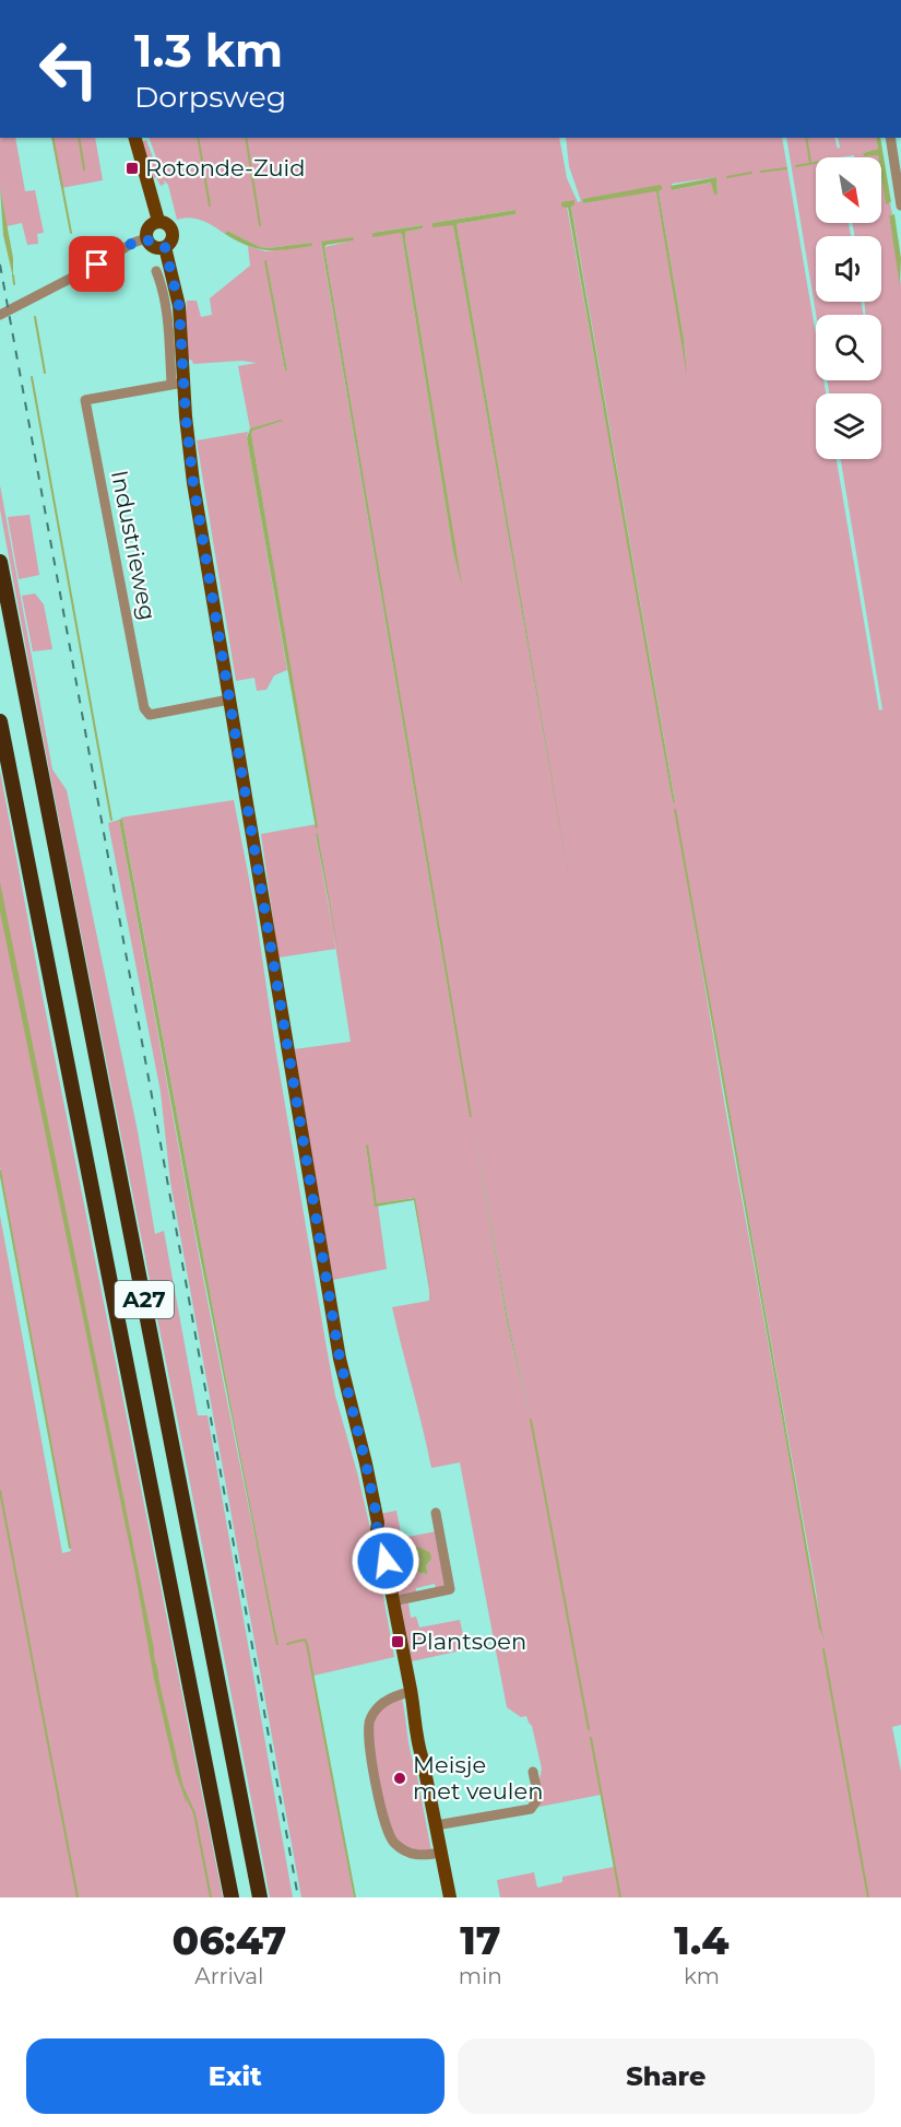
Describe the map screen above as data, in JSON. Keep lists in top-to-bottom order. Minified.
{"streets":{"highway":["A27"],"street":["Industrieweg"]},"places":{"transit":["Rotonde-Zuid","Plantsoen"],"other":["Meisje met veulen"]},"north":"bottom right","page":{"turn":["1.3 km","Dorpsweg"],"eta":["06:47","Arrival","17","min","1.4","km"],"buttons":["Exit","Share"]}}
